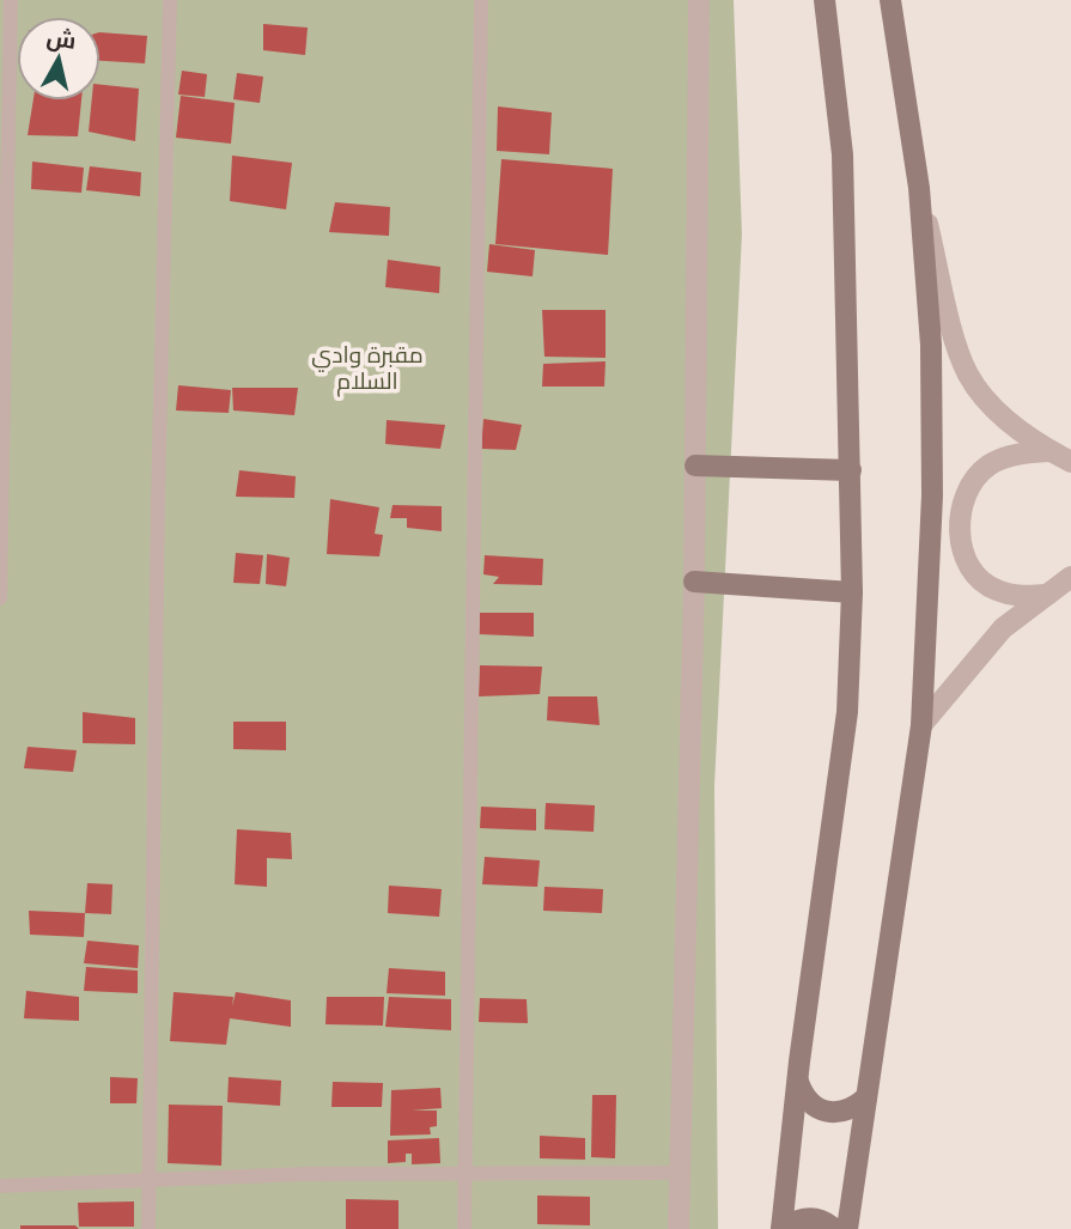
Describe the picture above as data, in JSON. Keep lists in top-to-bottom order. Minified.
{"parks":["مقبرة وادي السلام"],"north":"top"}
